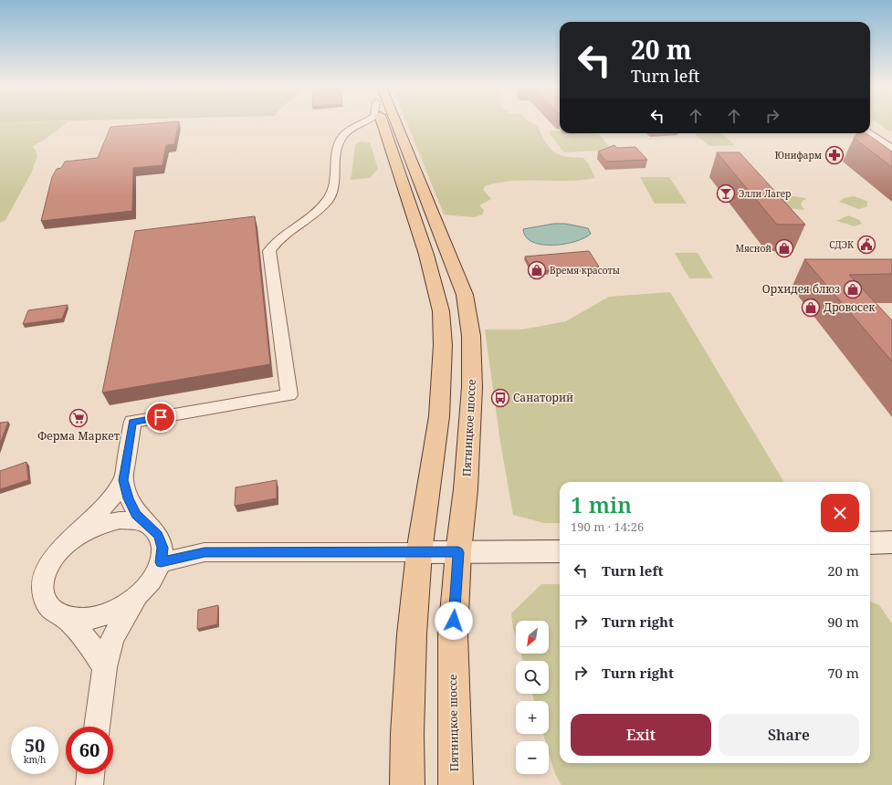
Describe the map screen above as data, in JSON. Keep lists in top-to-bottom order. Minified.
{"streets":{"main road":["Пятницкое шоссе"]},"places":{"pharmacy":["Юнифарм"],"bar":["Элли Лагер"],"public building":["СДЭК"],"shop":["Мясной","Время красоты","Орхидея блюз","Дровосек"],"bus stop":["Санаторий"],"supermarket":["Ферма Маркет"]},"north":"bottom left","page":{"turn":["20 m","Turn left"],"heading":["1 min","190 m · 14:26"],"list":[{"name":"Turn left","value":"20 m"},{"name":"Turn right","value":"90 m"},{"name":"Turn right","value":"70 m"}],"map_buttons":["+","−"],"buttons":["Exit","Share"],"speed":"50 km/h","limit":"60"}}
